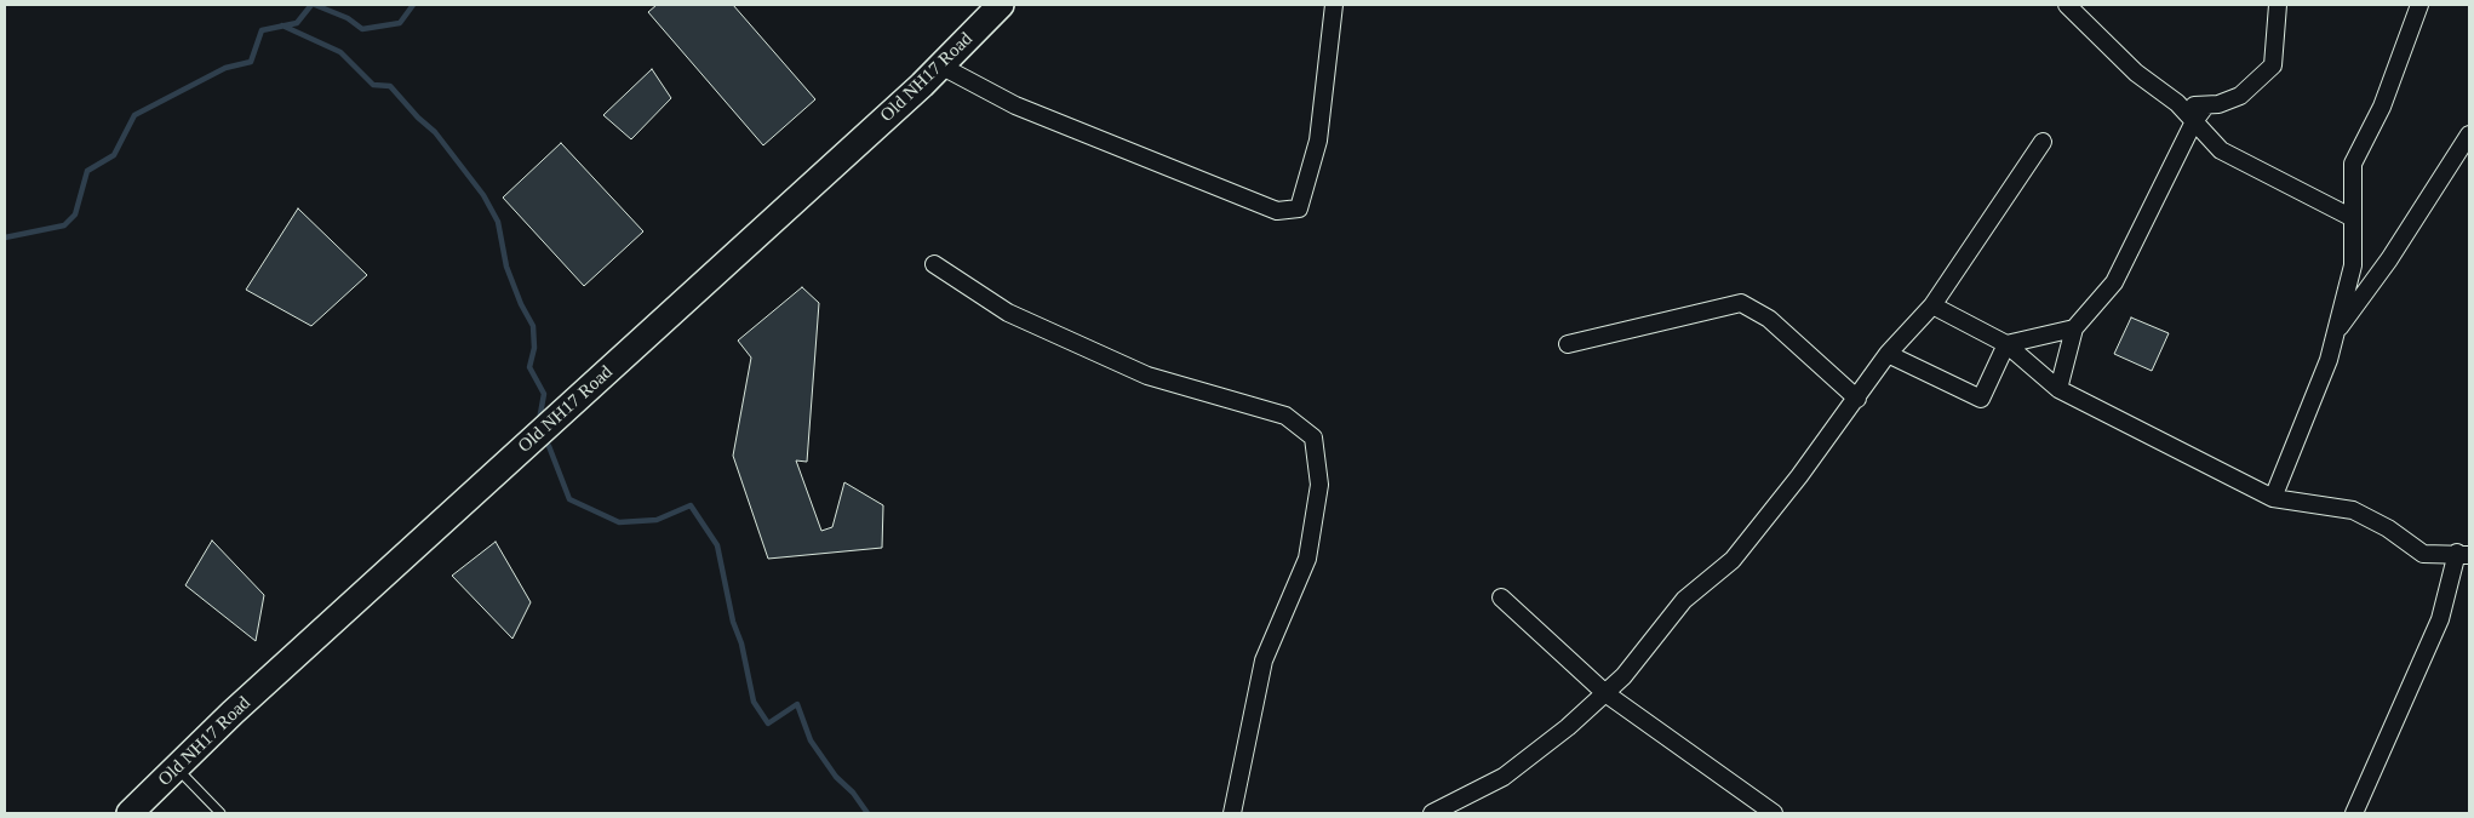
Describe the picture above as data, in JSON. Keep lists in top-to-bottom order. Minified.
{"streets":{"main road":["Old NH17 Road"]}}
